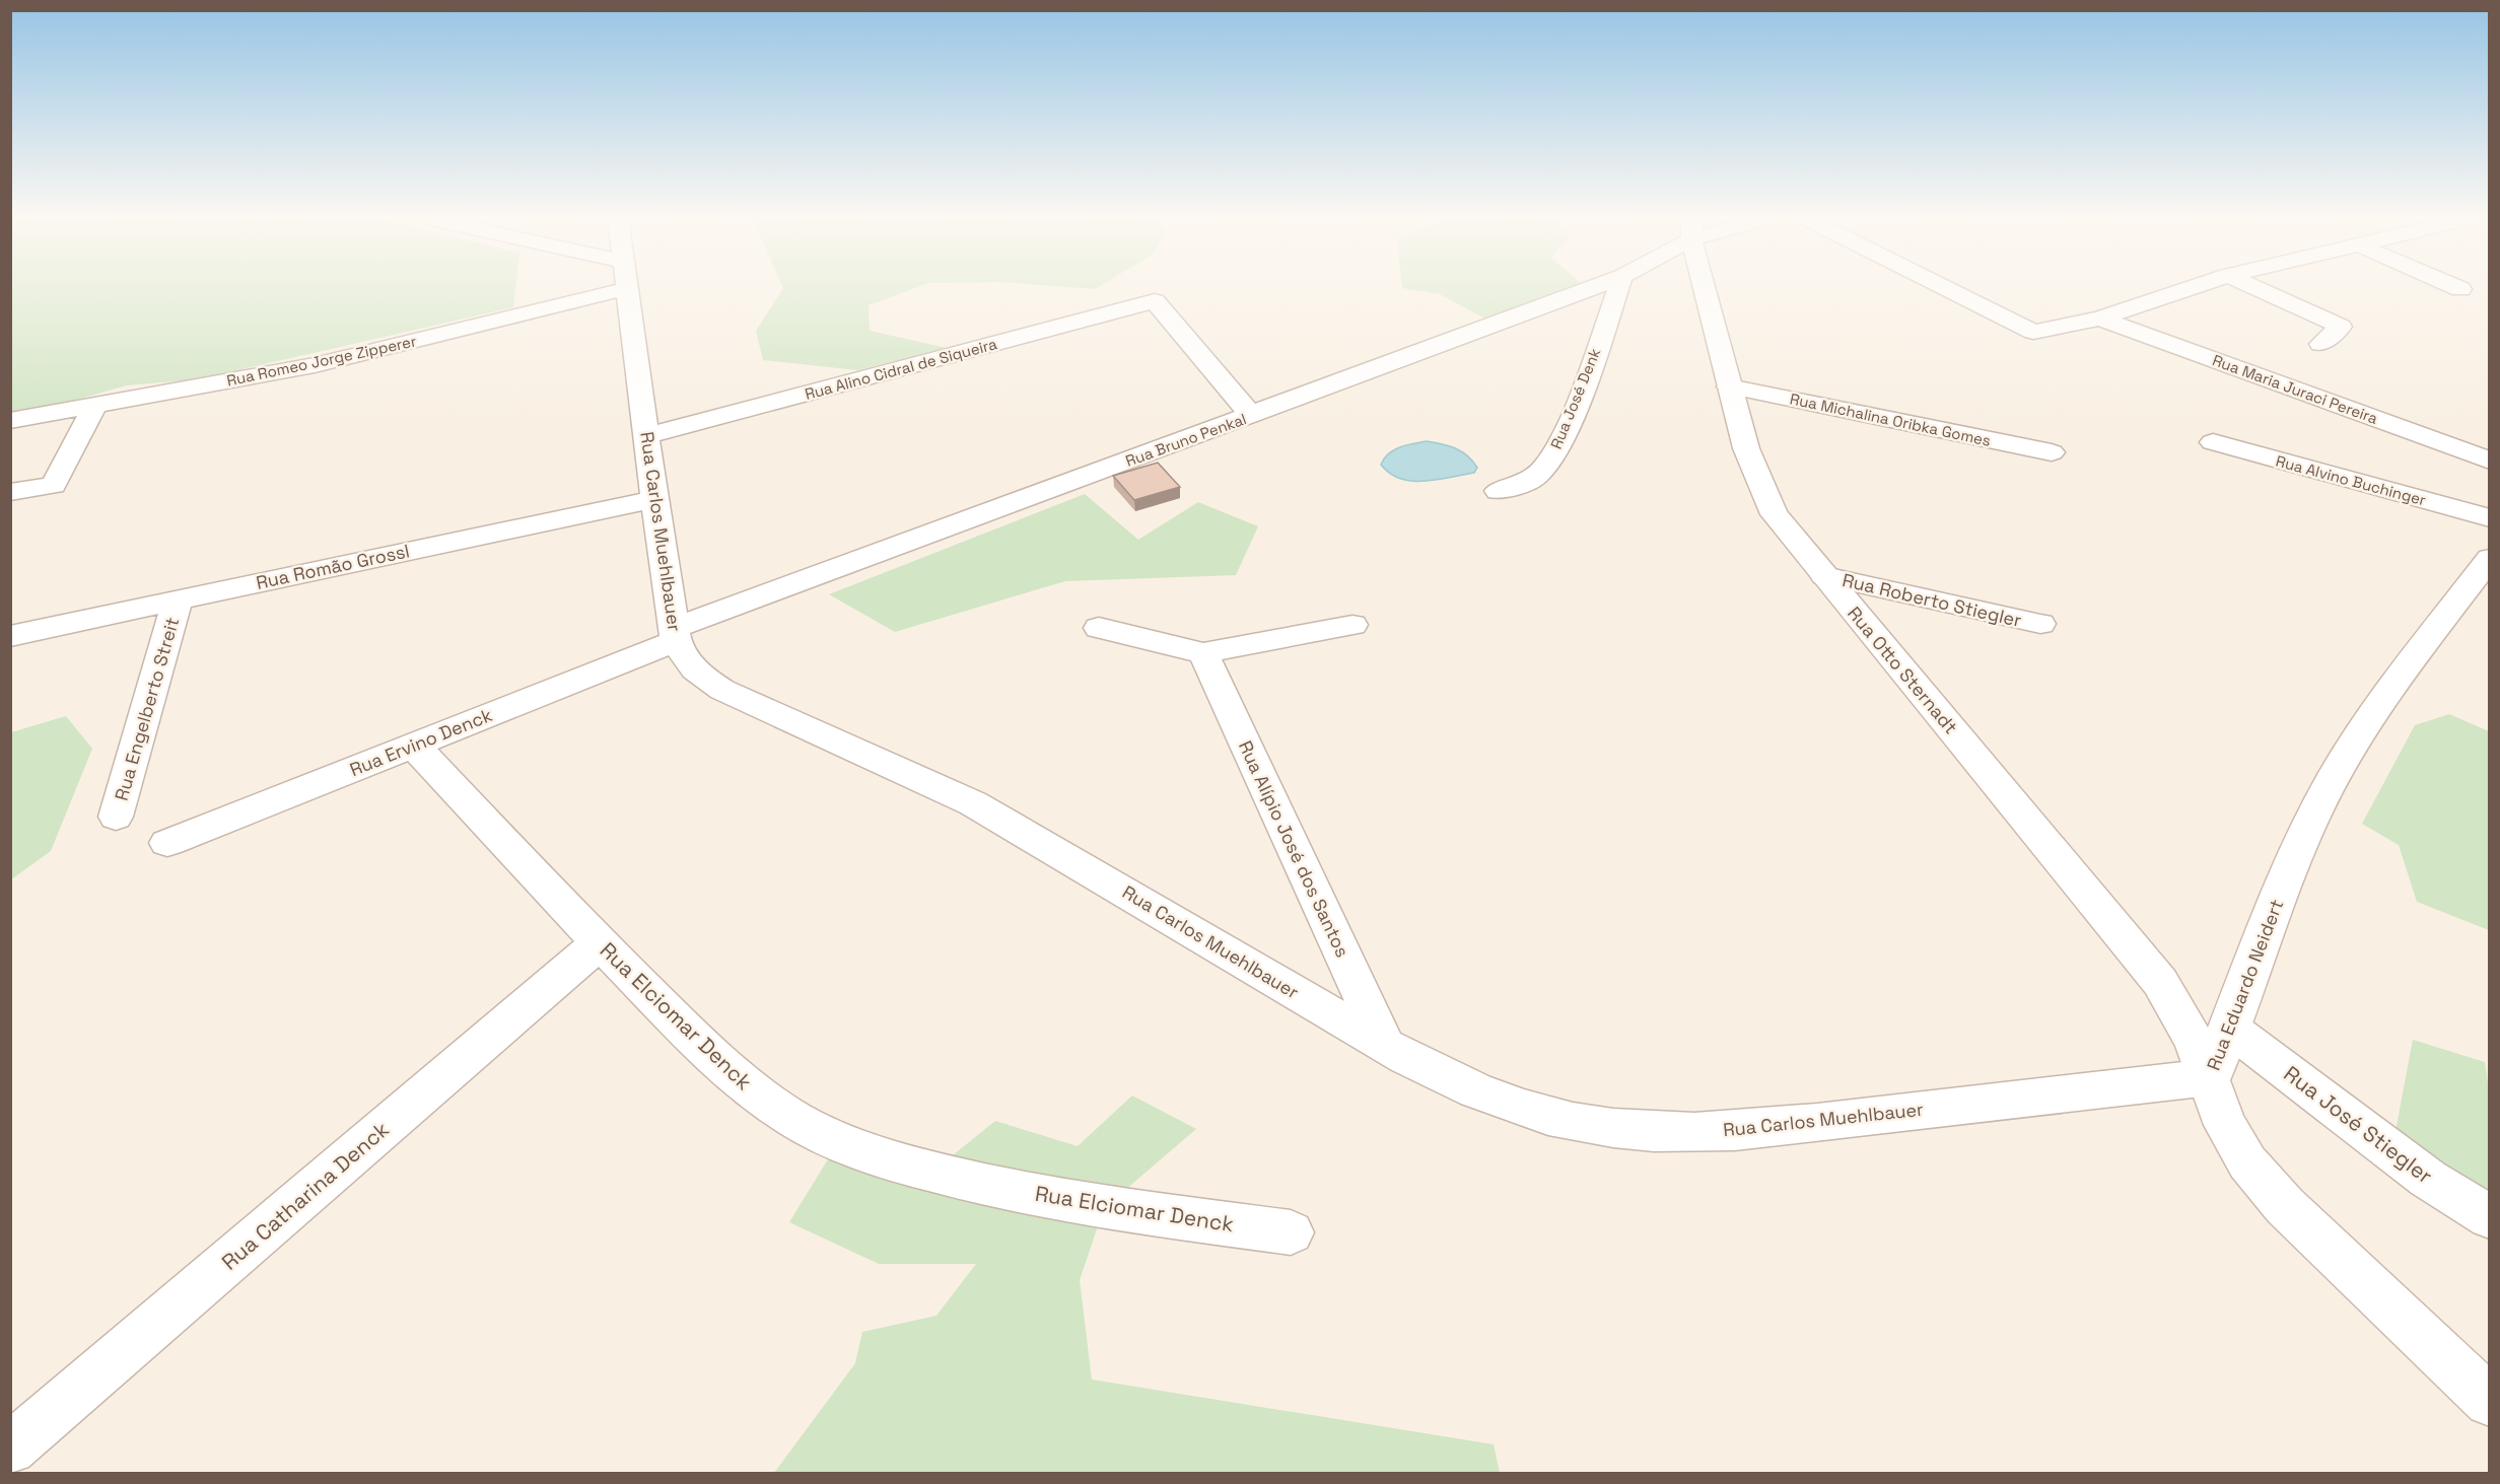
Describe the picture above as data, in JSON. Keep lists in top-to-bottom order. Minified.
{"streets":{"street":["Rua Romeo Jorge Zipperer","Rua Alino Cidral de Siqueira","Rua Maria Juraci Pereira","Rua José Denk","Rua Michalina Oribka Gomes","Rua Bruno Penkal","Rua Alvino Buchinger","Rua Carlos Muehlbauer","Rua Romão Grossl","Rua Roberto Stiegler","Rua Otto Sternadt","Rua Engelberto Streit","Rua Ervino Denck","Rua Alípio José dos Santos","Rua Eduardo Neidert","Rua Elciomar Denck","Rua José Stiegler","Rua Catharina Denck"]},"crossings":[["Rua Alino Cidral de Siqueira","Rua Bruno Penkal"],["Rua Alino Cidral de Siqueira","Rua Carlos Muehlbauer"],["Rua Michalina Oribka Gomes","Rua Otto Sternadt"],["Rua Bruno Penkal","Rua Carlos Muehlbauer"],["Rua Bruno Penkal","Rua Ervino Denck"],["Rua Carlos Muehlbauer","Rua Romão Grossl"],["Rua Carlos Muehlbauer","Rua Otto Sternadt"],["Rua Carlos Muehlbauer","Rua Ervino Denck"],["Rua Carlos Muehlbauer","Rua Alípio José dos Santos"],["Rua Carlos Muehlbauer","Rua Eduardo Neidert"],["Rua Romão Grossl","Rua Engelberto Streit"],["Rua Roberto Stiegler","Rua Otto Sternadt"],["Rua Otto Sternadt","Rua Eduardo Neidert"],["Rua Ervino Denck","Rua Elciomar Denck"],["Rua Eduardo Neidert","Rua José Stiegler"],["Rua Elciomar Denck","Rua Catharina Denck"]]}
